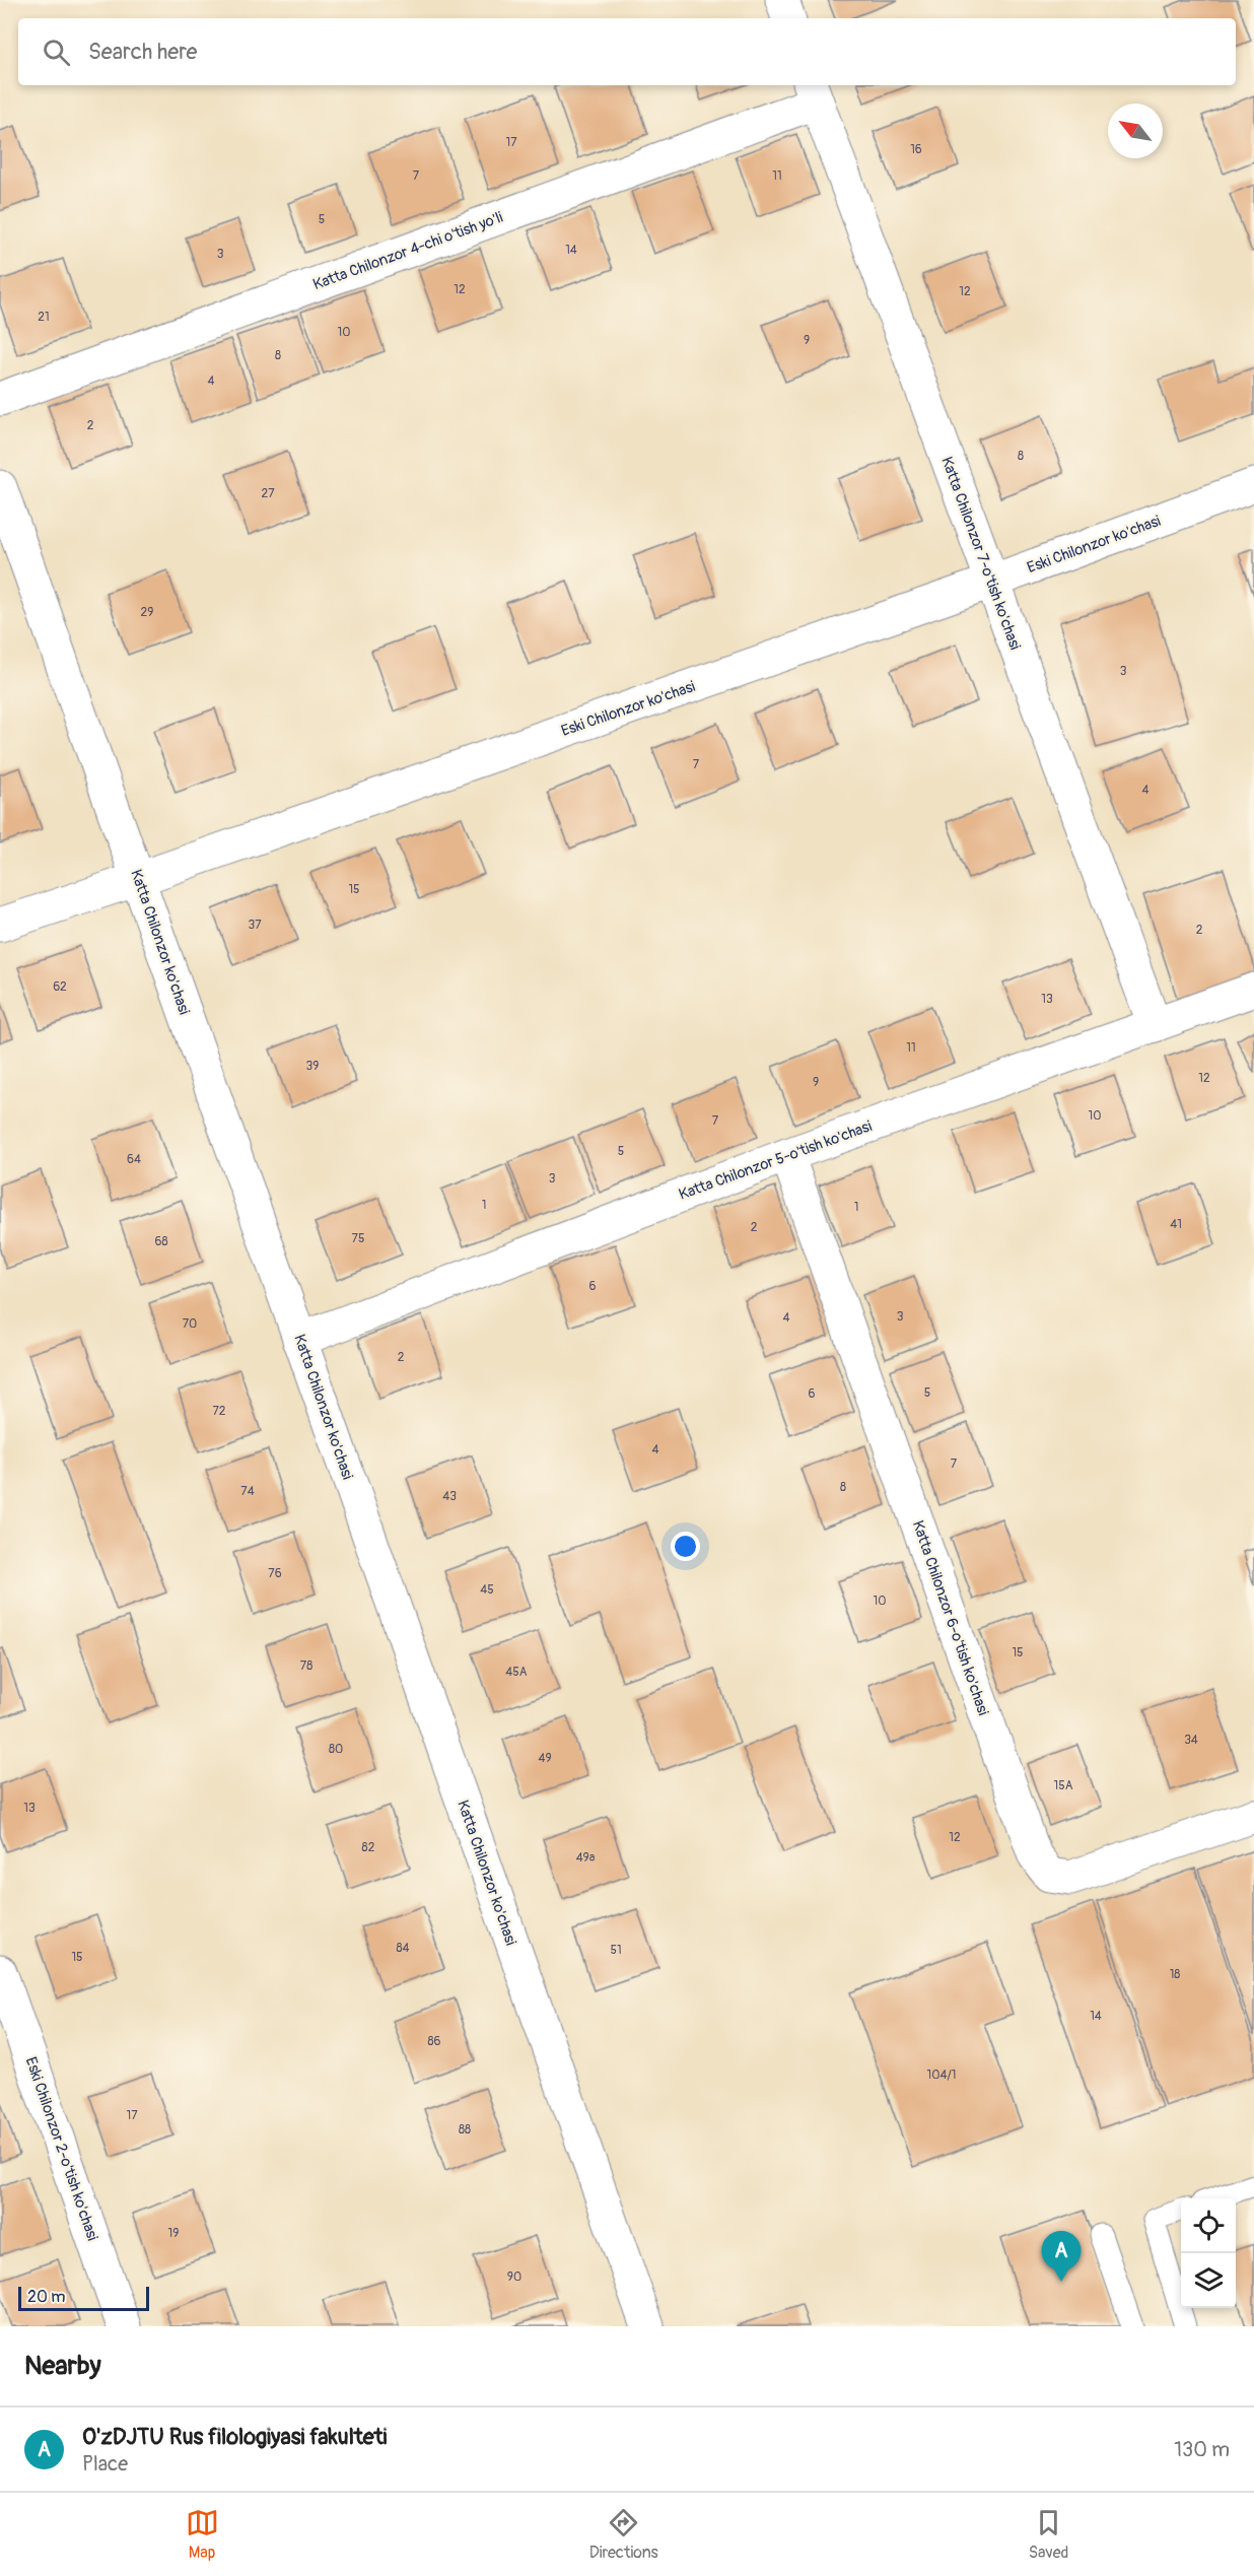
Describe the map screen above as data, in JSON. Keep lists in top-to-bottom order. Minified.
{"streets":{"street":["Katta Chilonzor 4-chi o'tish yo'li","Eski Chilonzor ko'chasi","Katta Chilonzor 7-o'tish ko'chasi","Katta Chilonzor ko'chasi","Katta Chilonzor 5-o'tish ko'chasi","Katta Chilonzor 6-o'tish ko'chasi","Eski Chilonzor 2-o'tish ko'chasi"]},"crossings":[["Katta Chilonzor 4-chi o'tish yo'li","Katta Chilonzor 7-o'tish ko'chasi"],["Eski Chilonzor ko'chasi","Katta Chilonzor 7-o'tish ko'chasi"],["Eski Chilonzor ko'chasi","Katta Chilonzor ko'chasi"],["Katta Chilonzor 7-o'tish ko'chasi","Katta Chilonzor 5-o'tish ko'chasi"],["Katta Chilonzor ko'chasi","Katta Chilonzor 5-o'tish ko'chasi"],["Katta Chilonzor 5-o'tish ko'chasi","Katta Chilonzor 6-o'tish ko'chasi"]],"house_numbers":["17","16","7","11","5","14","3","12","12","21","10","9","8","4","2","8","27","29","3","7","4","15","37","2","62","13","11","39","12","9","10","7","5","64","3","1","1","41","2","75","68","6","3","4","70","2","5","6","72","4","7","8","74","43","76","45","10","15","78","45A","34","80","49","15A","13","12","82","49а","84","51","15","18","14","86","104/1","17","88","19","90"],"scale_bar":"20 m","north":"top left","page":{"search":"Search here","pins":"A","scale":"20 m","heading":"Nearby","list":[{"mark":"A","name":"O'zDJTU Rus filologiyasi fakulteti","note":"Place","value":"130 m"}],"nav":["Map","Directions","Saved"]}}
